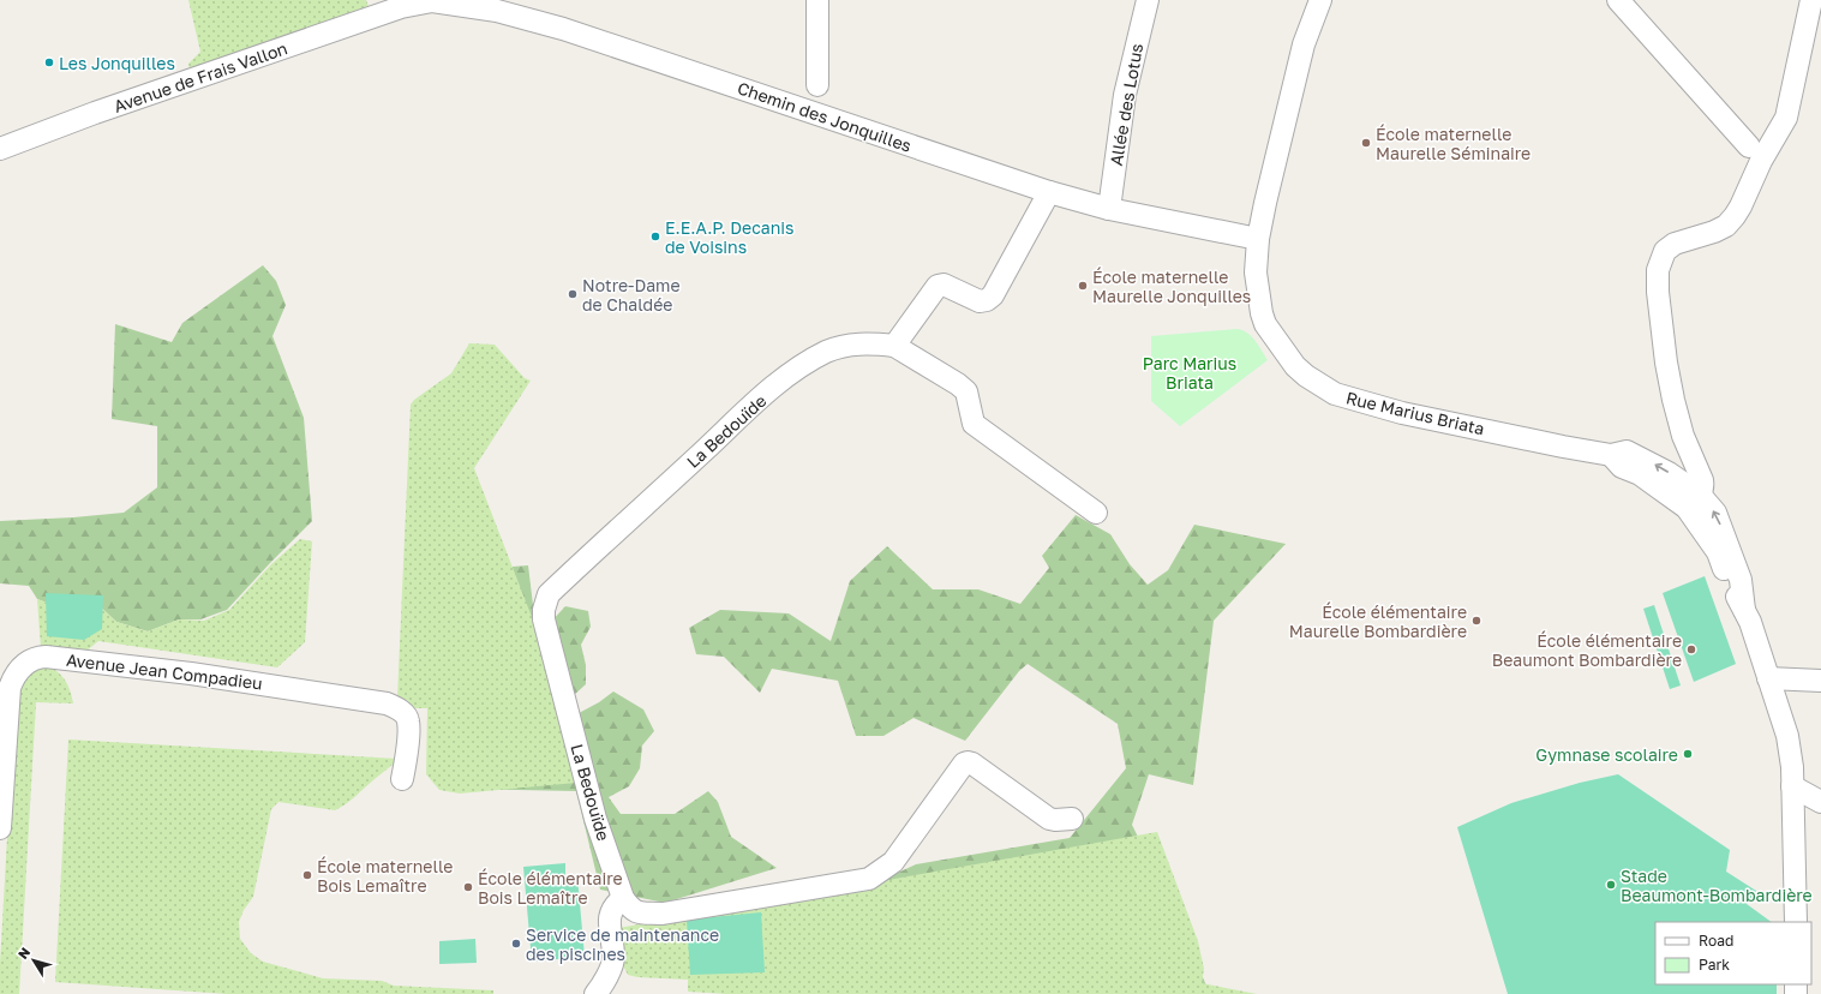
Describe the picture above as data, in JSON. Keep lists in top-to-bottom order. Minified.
{"streets":{"street":["Avenue de Frais Vallon","Allée des Lotus","Chemin des Jonquilles","Rue Marius Briata","La Bedouïde","Avenue Jean Compadieu"]},"crossings":[["Avenue de Frais Vallon","Chemin des Jonquilles"],["Allée des Lotus","Chemin des Jonquilles"],["Chemin des Jonquilles","Rue Marius Briata"]],"parks":["Parc Marius Briata"],"places":["Les Jonquilles","École maternelle Maurelle Séminaire","E.E.A.P. Decanis de Voisins","École maternelle Maurelle Jonquilles","Notre-Dame de Chaldée","École élémentaire Maurelle Bombardière","École élémentaire Beaumont Bombardière","Gymnase scolaire","École maternelle Bois Lemaître","Stade Beaumont-Bombardière","École élémentaire Bois Lemaître","Service de maintenance des piscines"],"legend":["Road","Park"],"north":"top left"}
